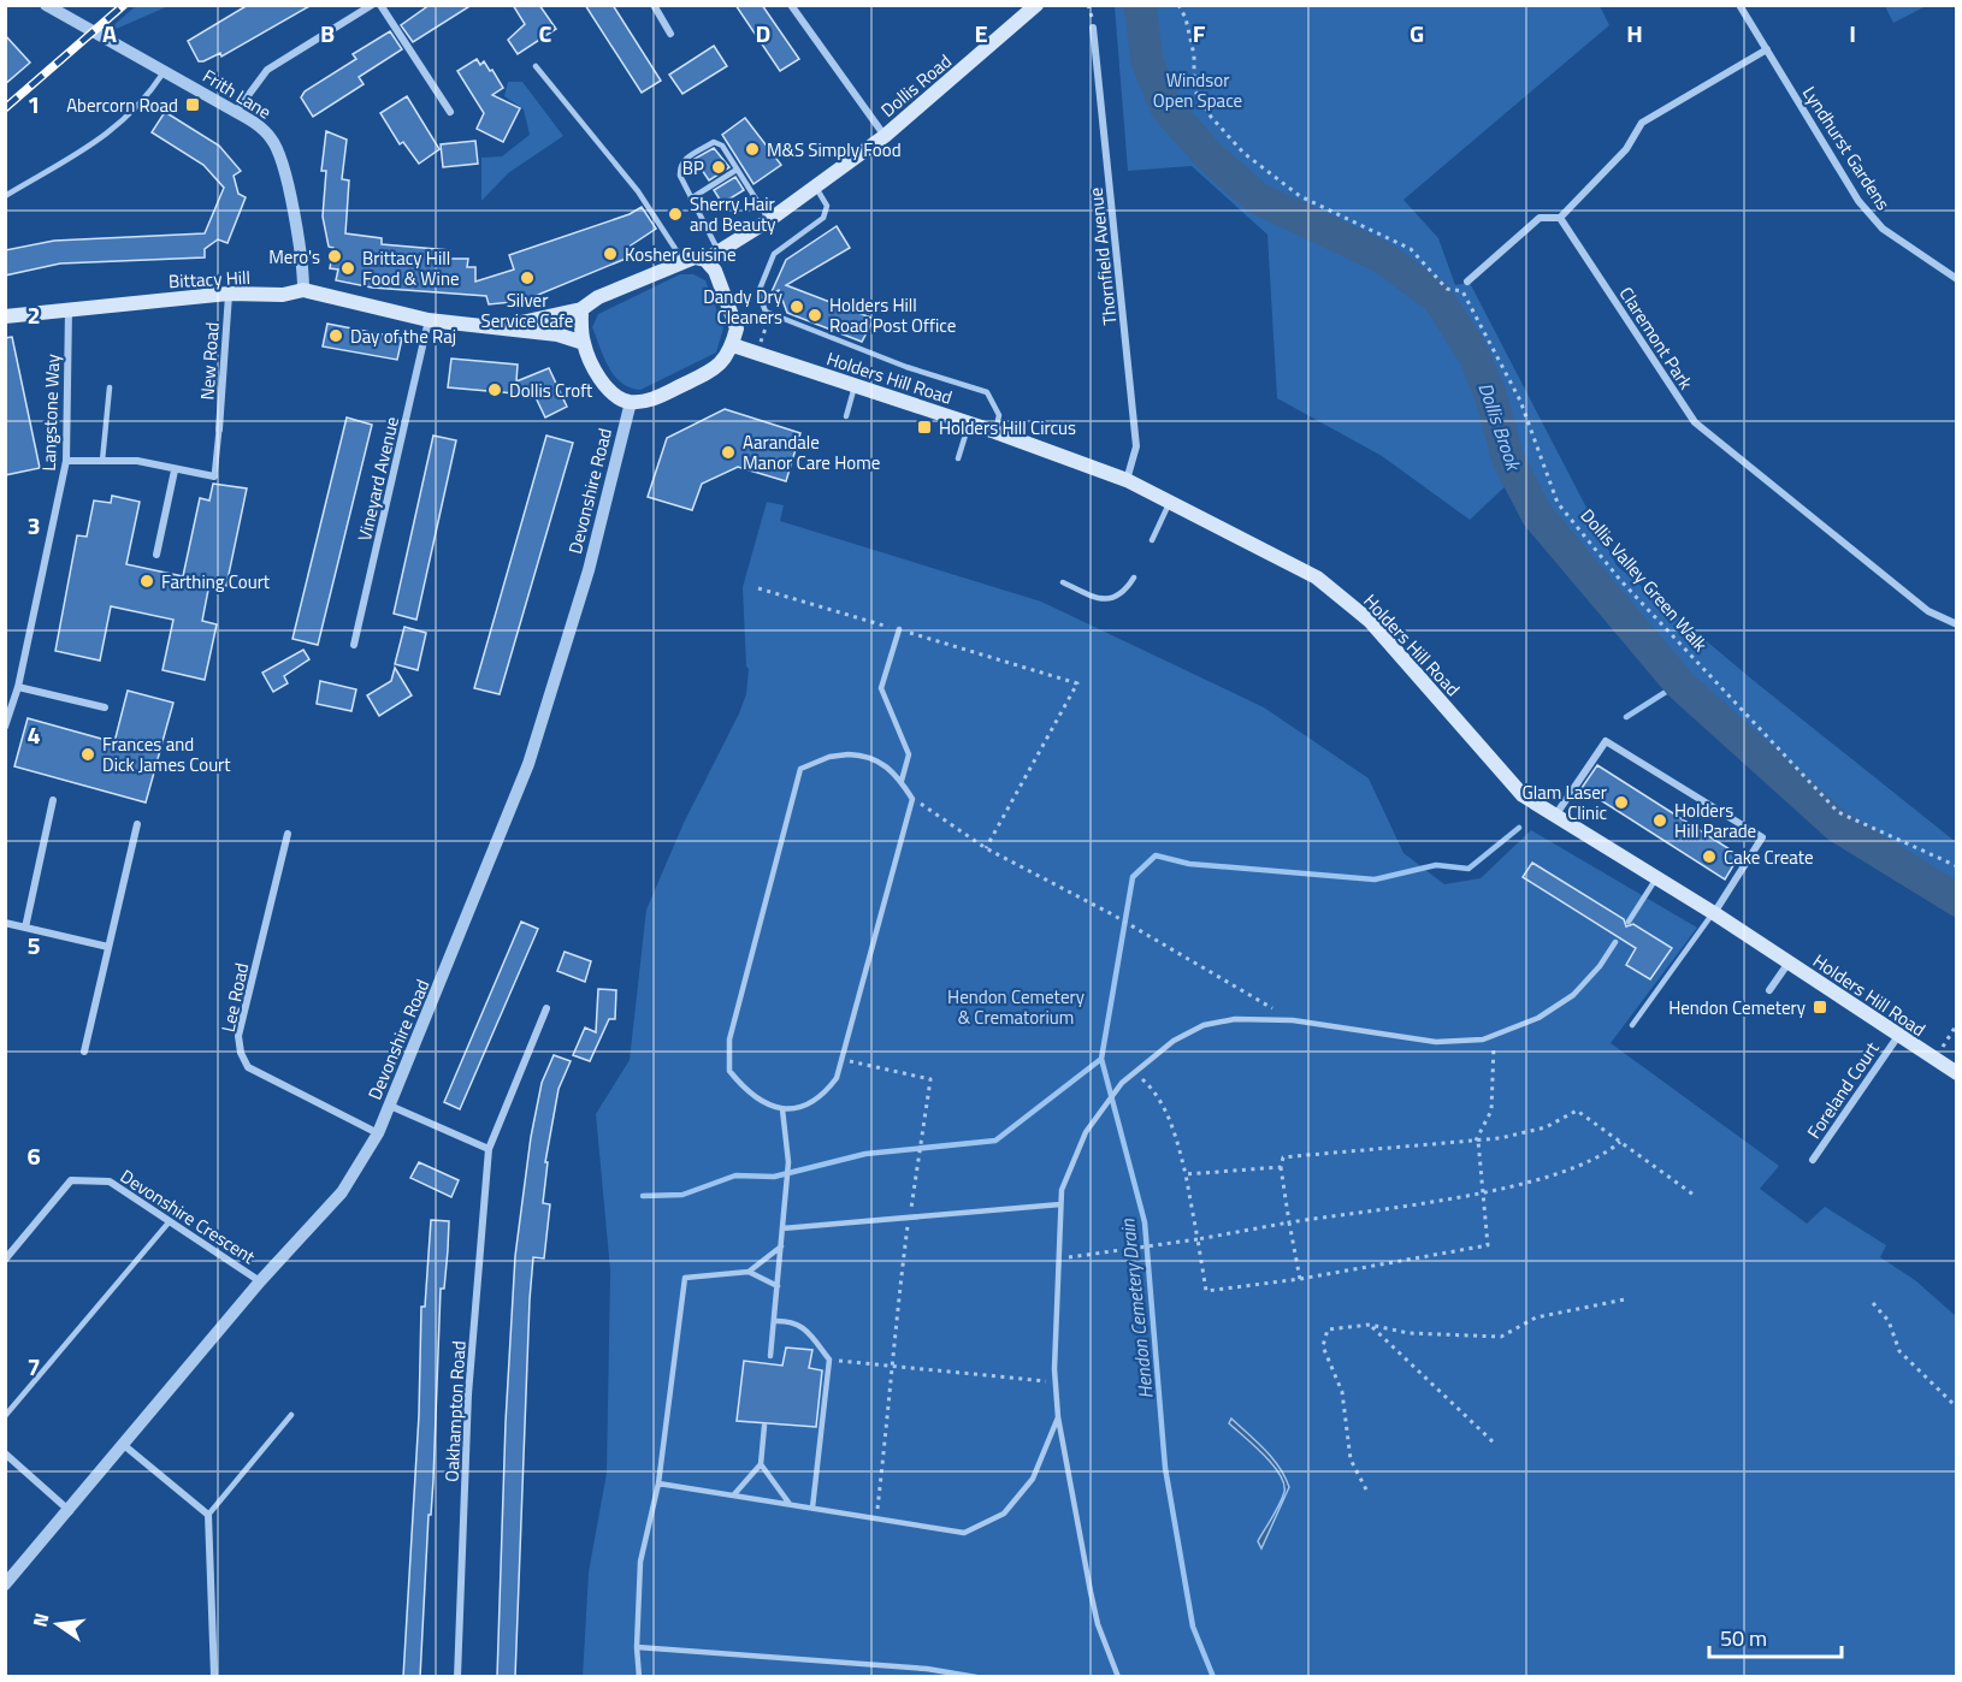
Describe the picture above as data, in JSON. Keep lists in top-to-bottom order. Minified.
{"streets":{"main road":["Dollis Road","Bittacy Hill","Holders Hill Road"],"street":["Frith Lane","Lyndhurst Gardens","Thornfield Avenue","Claremont Park","New Road","Langstone Way","Vineyard Avenue","Devonshire Road","Lee Road","Foreland Court","Devonshire Crescent","Oakhampton Road"],"path":["Dollis Valley Green Walk"]},"crossings":[["Dollis Road","Bittacy Hill"],["Dollis Road","Holders Hill Road"],["Dollis Road","Devonshire Road"],["Frith Lane","Bittacy Hill"],["Thornfield Avenue","Holders Hill Road"],["Bittacy Hill","New Road"],["Bittacy Hill","Holders Hill Road"],["Bittacy Hill","Langstone Way"],["Bittacy Hill","Vineyard Avenue"],["Bittacy Hill","Devonshire Road"],["Holders Hill Road","Devonshire Road"],["Holders Hill Road","Foreland Court"],["Devonshire Road","Lee Road"],["Devonshire Road","Devonshire Crescent"]],"water":["Dollis Brook","Hendon Cemetery Drain"],"parks":["Windsor Open Space","Hendon Cemetery & Crematorium"],"places":{"transit":["Abercorn Road","Holders Hill Circus","Hendon Cemetery"],"other":["M&S Simply Food","BP","Sherry Hair and Beauty","Kosher Cuisine","Mero's","Brittacy Hill Food & Wine","Silver Service Cafe","Dandy Dry Cleaners","Holders Hill Road Post Office","Day of the Raj","Dollis Croft","Aarandale Manor Care Home","Farthing Court","Frances and Dick James Court","Glam Laser Clinic","Holders Hill Parade","Cake Create"]},"scale_bar":"50 m","north":"left","grid":{"columns":["A","B","C","D","E","F","G","H","I"],"rows":["1","2","3","4","5","6","7"]}}
